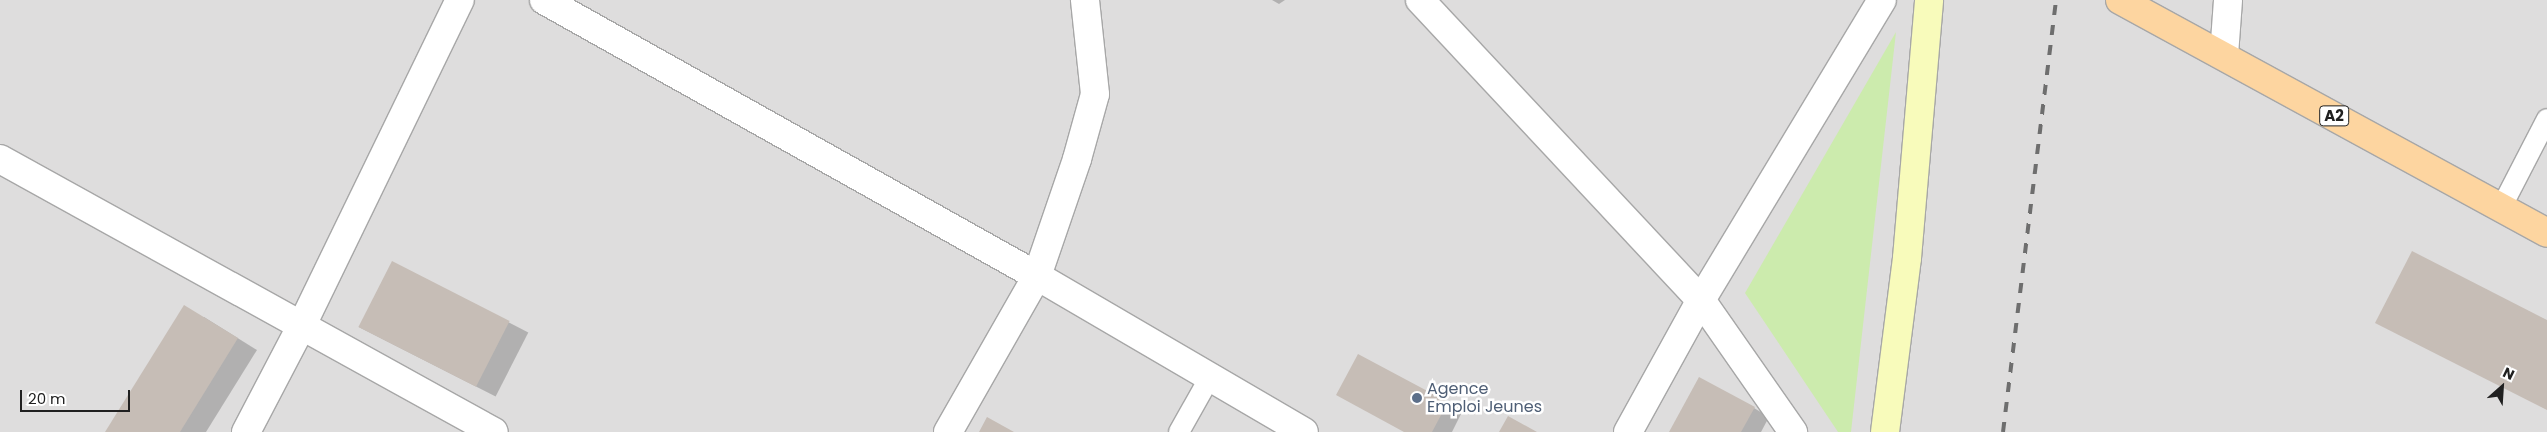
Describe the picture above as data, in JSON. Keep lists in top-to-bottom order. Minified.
{"streets":{"main road":["A2"]},"places":["Agence Emploi Jeunes"],"scale_bar":"20 m","north":"top right"}
